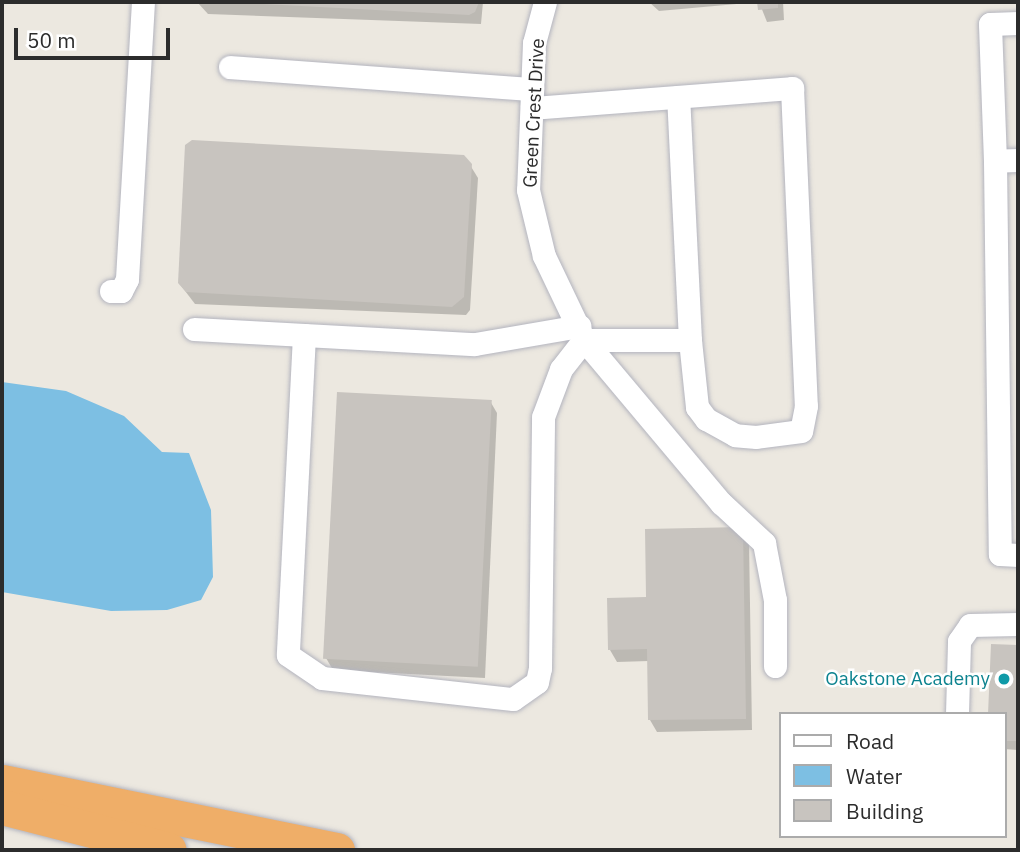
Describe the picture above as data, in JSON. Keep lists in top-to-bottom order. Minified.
{"streets":{"street":["Green Crest Drive"]},"places":["Oakstone Academy"],"legend":["Road","Water","Building"],"scale_bar":"50 m"}
